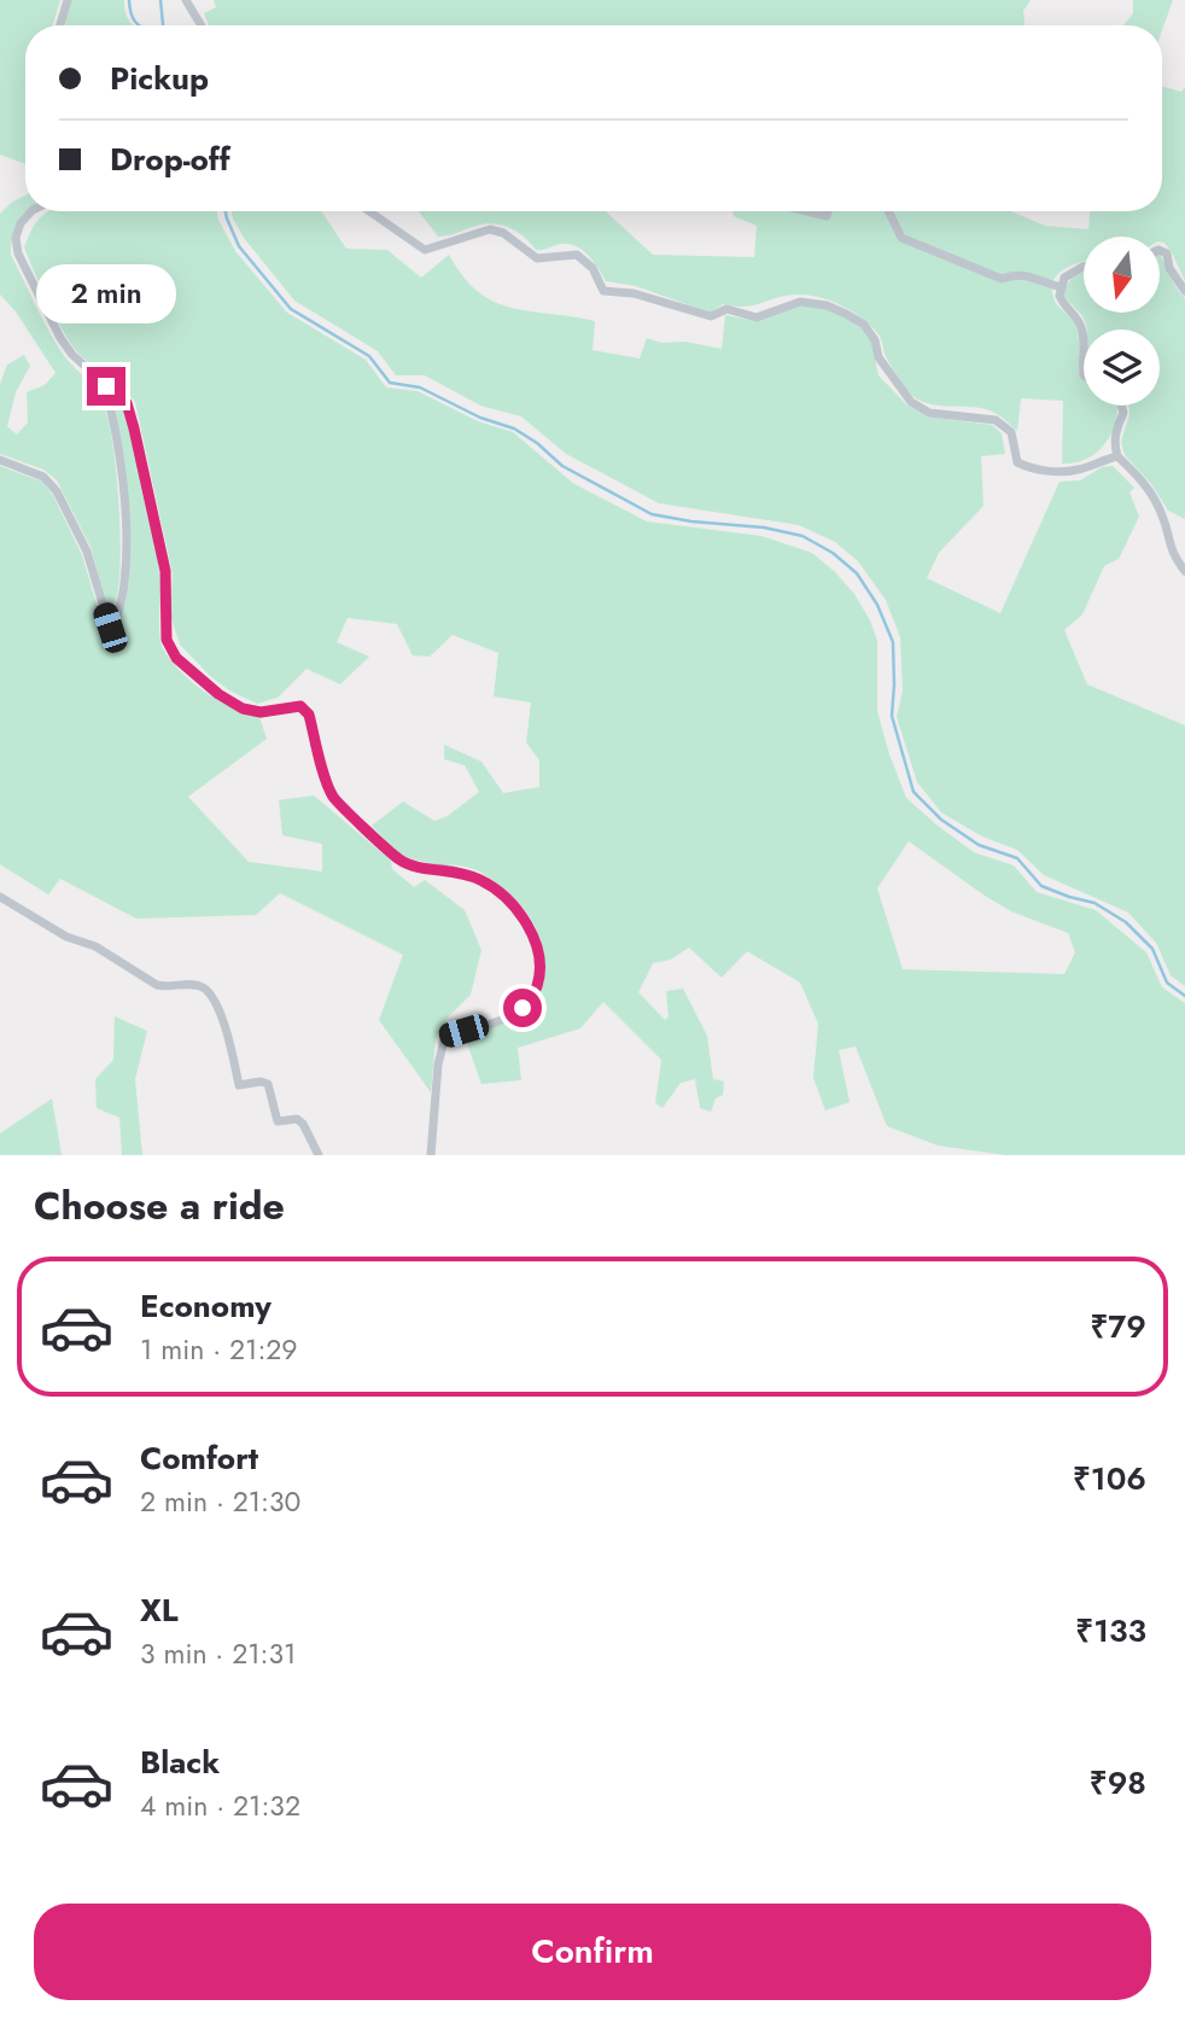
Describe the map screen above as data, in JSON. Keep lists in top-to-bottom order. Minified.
{"north":"bottom","page":{"banner":["Pickup","Drop-off"],"bubble":"2 min","heading":"Choose a ride","list":[{"name":"Economy","note":"1 min · 21:29","value":"₹79"},{"name":"Comfort","note":"2 min · 21:30","value":"₹106"},{"name":"XL","note":"3 min · 21:31","value":"₹133"},{"name":"Black","note":"4 min · 21:32","value":"₹98"}],"buttons":"Confirm"}}
